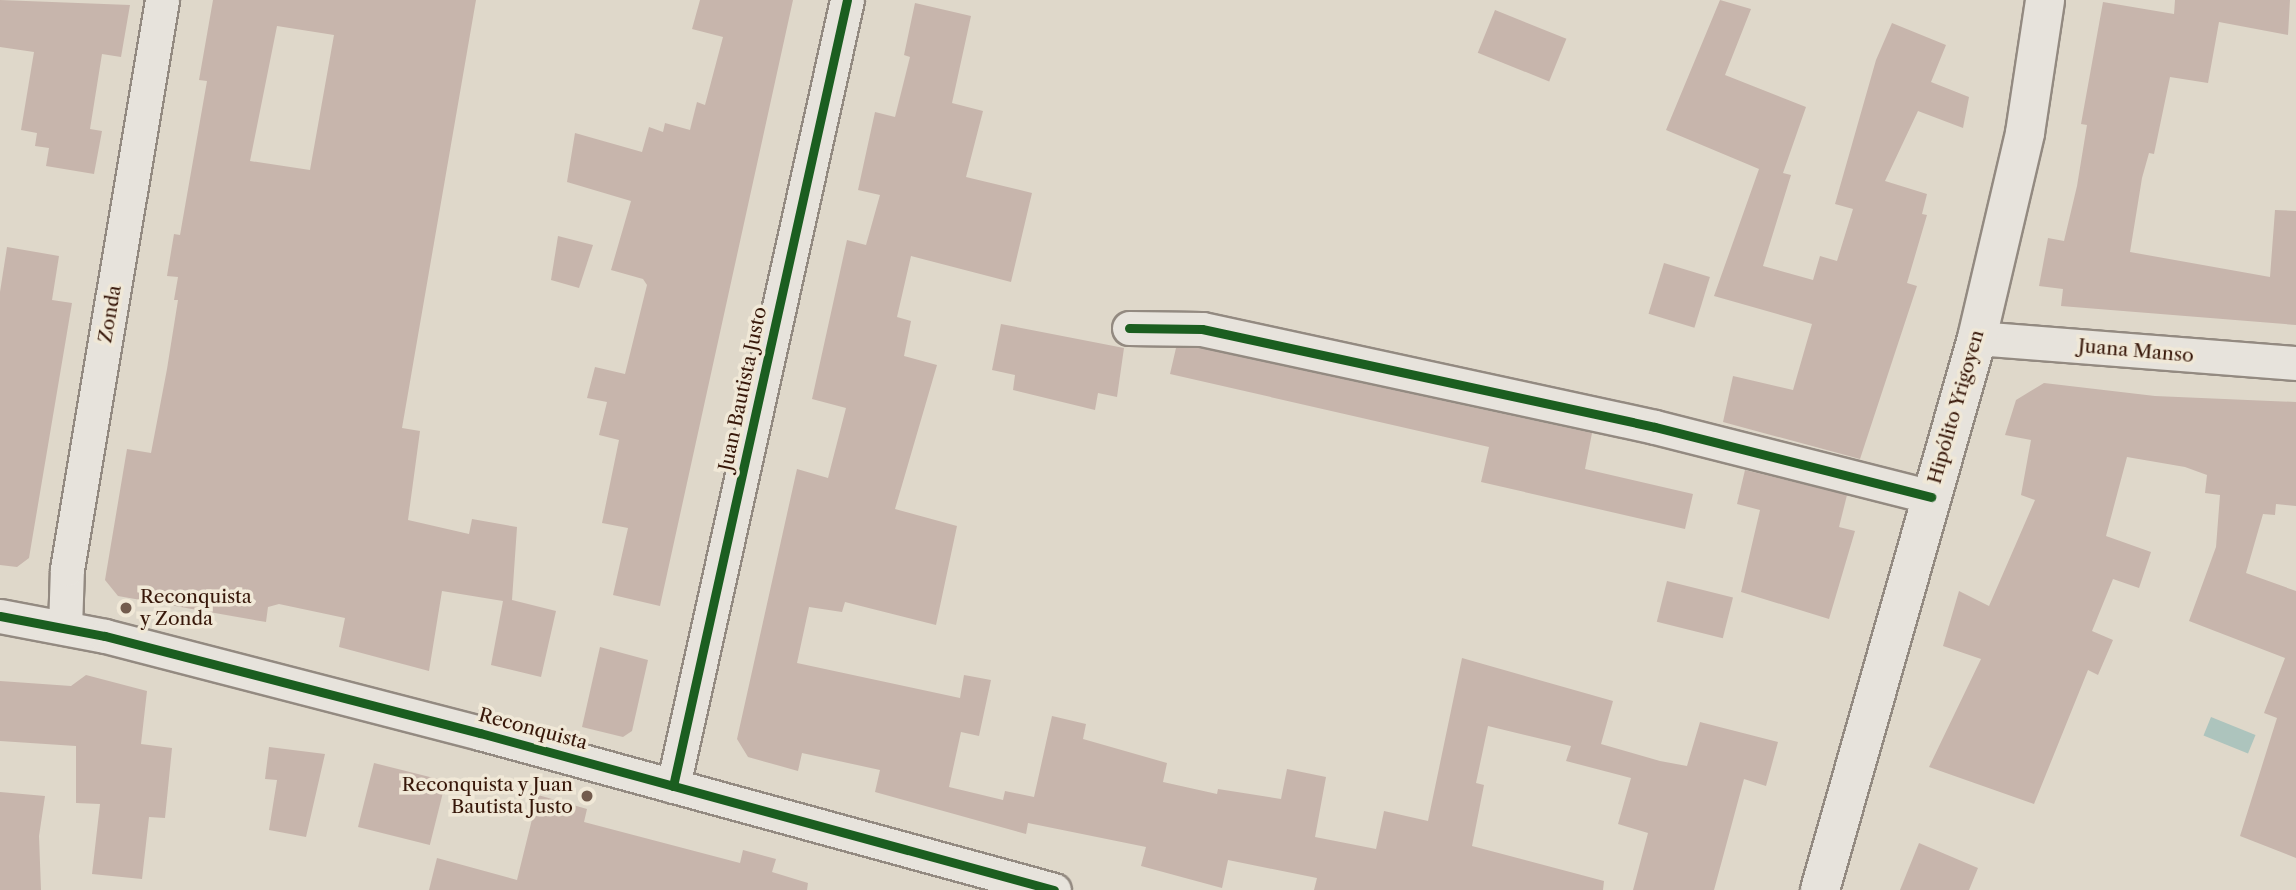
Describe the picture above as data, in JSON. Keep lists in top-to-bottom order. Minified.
{"streets":{"main road":["Hipólito Yrigoyen"],"street":["Zonda","Juana Manso","Juan Bautista Justo","Reconquista"]},"crossings":[["Zonda","Reconquista"],["Juana Manso","Hipólito Yrigoyen"],["Juan Bautista Justo","Reconquista"]],"places":["Reconquista y Zonda","Reconquista y Juan Bautista Justo"]}
